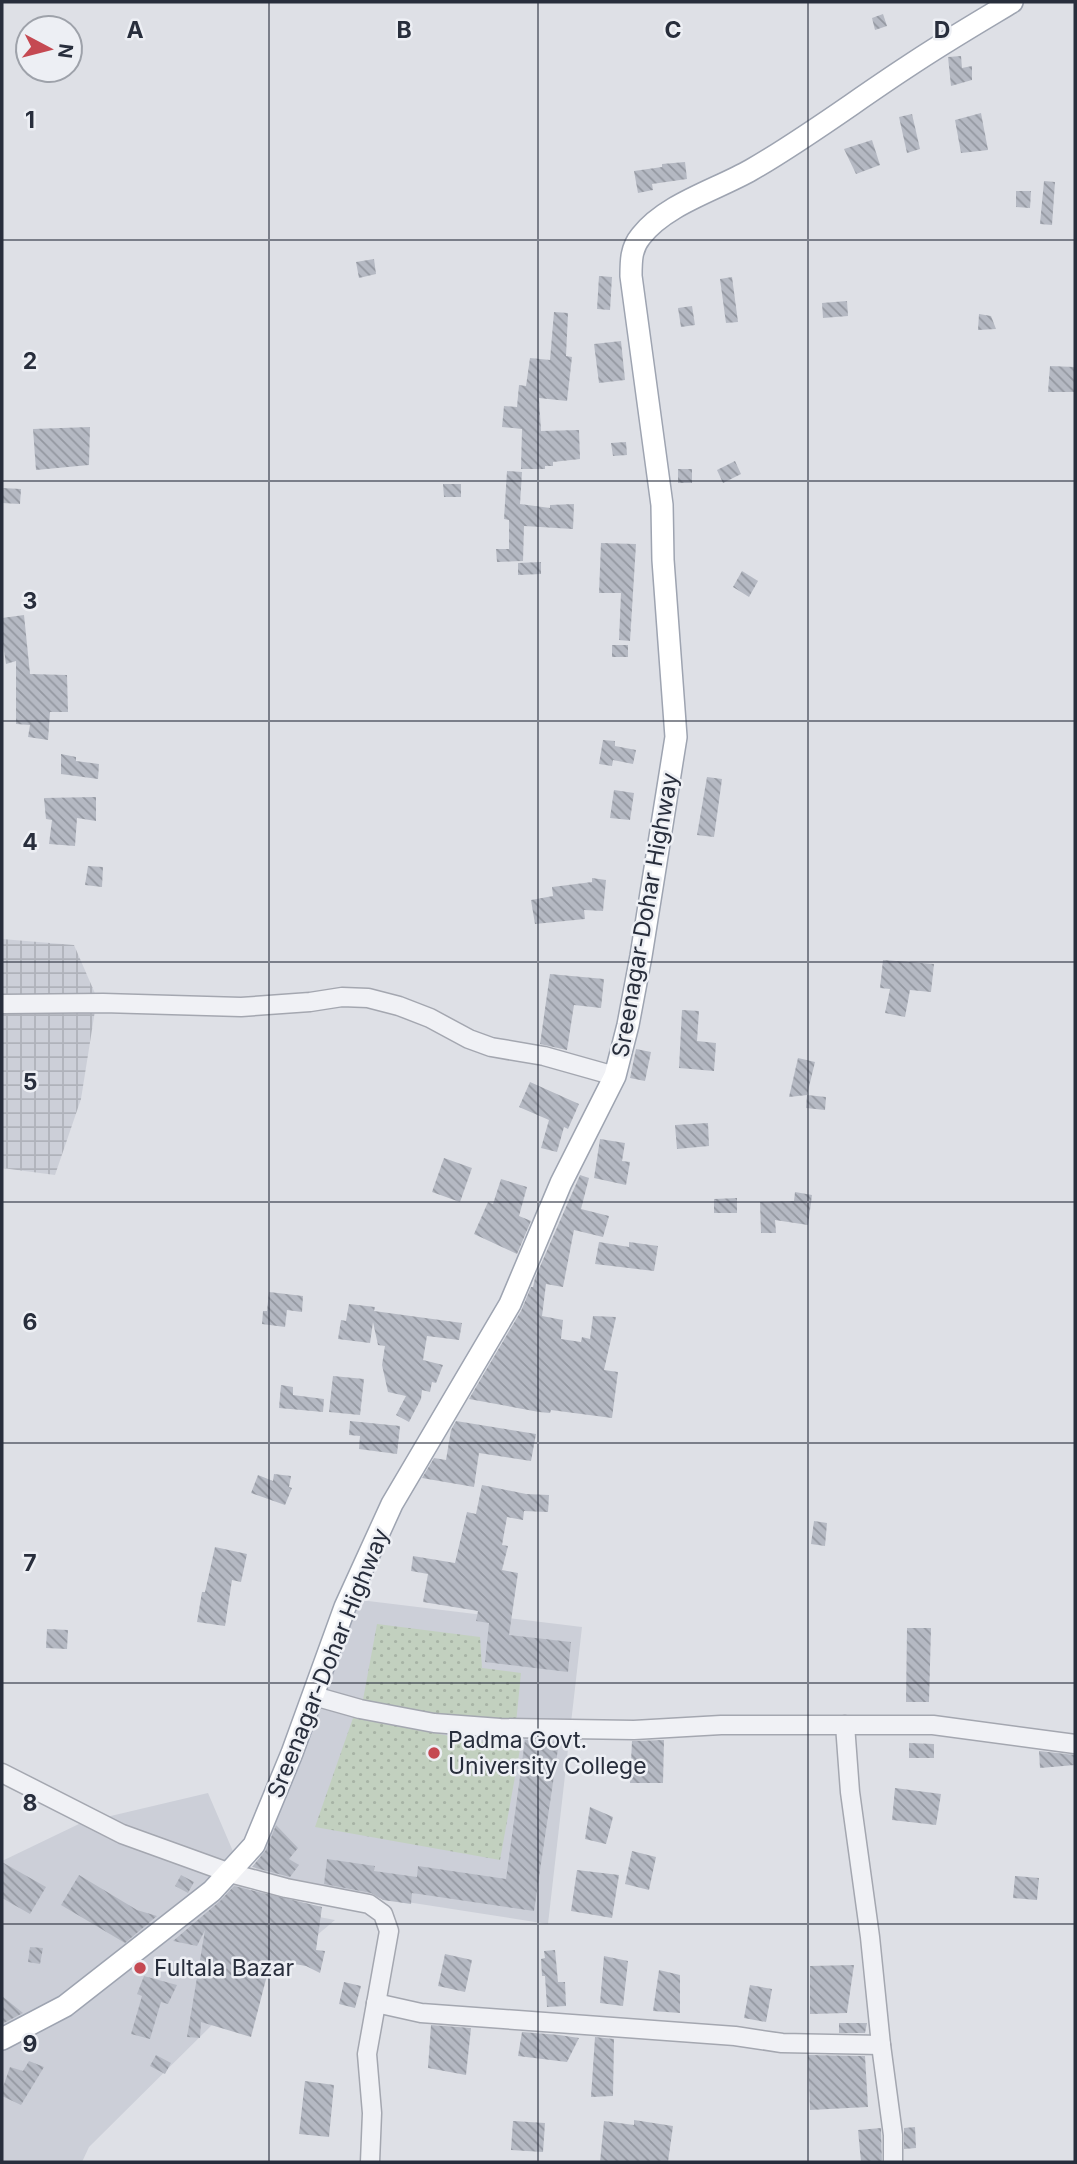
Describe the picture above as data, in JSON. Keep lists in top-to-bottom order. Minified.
{"streets":{"main road":["Sreenagar-Dohar Highway"]},"places":["Padma Govt. University College","Fultala Bazar"],"north":"right","grid":{"columns":["A","B","C","D"],"rows":["1","2","3","4","5","6","7","8","9"]}}
